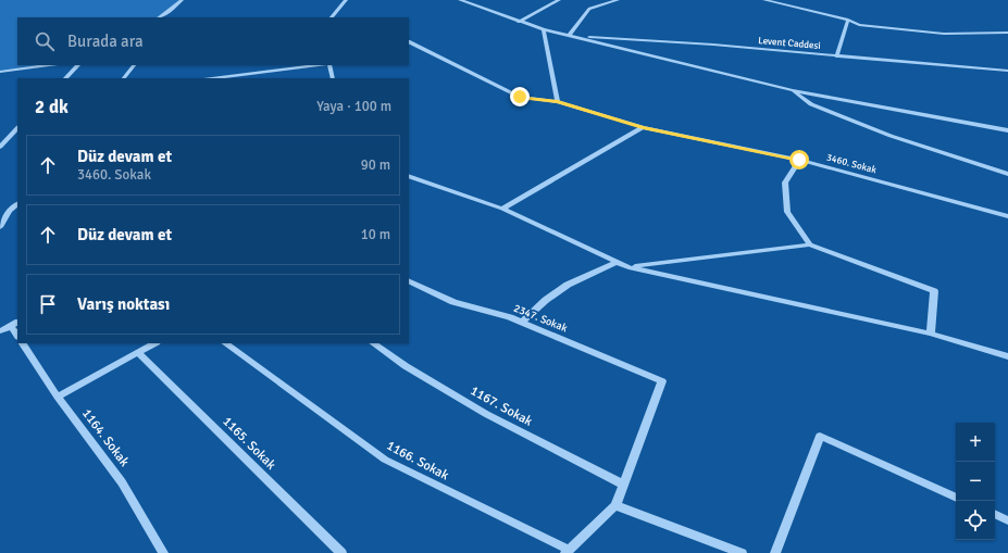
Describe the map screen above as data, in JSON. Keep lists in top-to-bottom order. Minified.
{"streets":{"street":["Levent Caddesi","3460. Sokak","2347. Sokak","1167. Sokak","1164. Sokak","1165. Sokak","1166. Sokak"]},"crossings":[["2347. Sokak","1167. Sokak"]],"page":{"search":"Burada ara","heading":["2 dk","Yaya · 100 m"],"list":[["Düz devam et","3460. Sokak","90 m"],["Düz devam et","10 m"],"Varış noktası"],"map_buttons":["+","−"]}}
